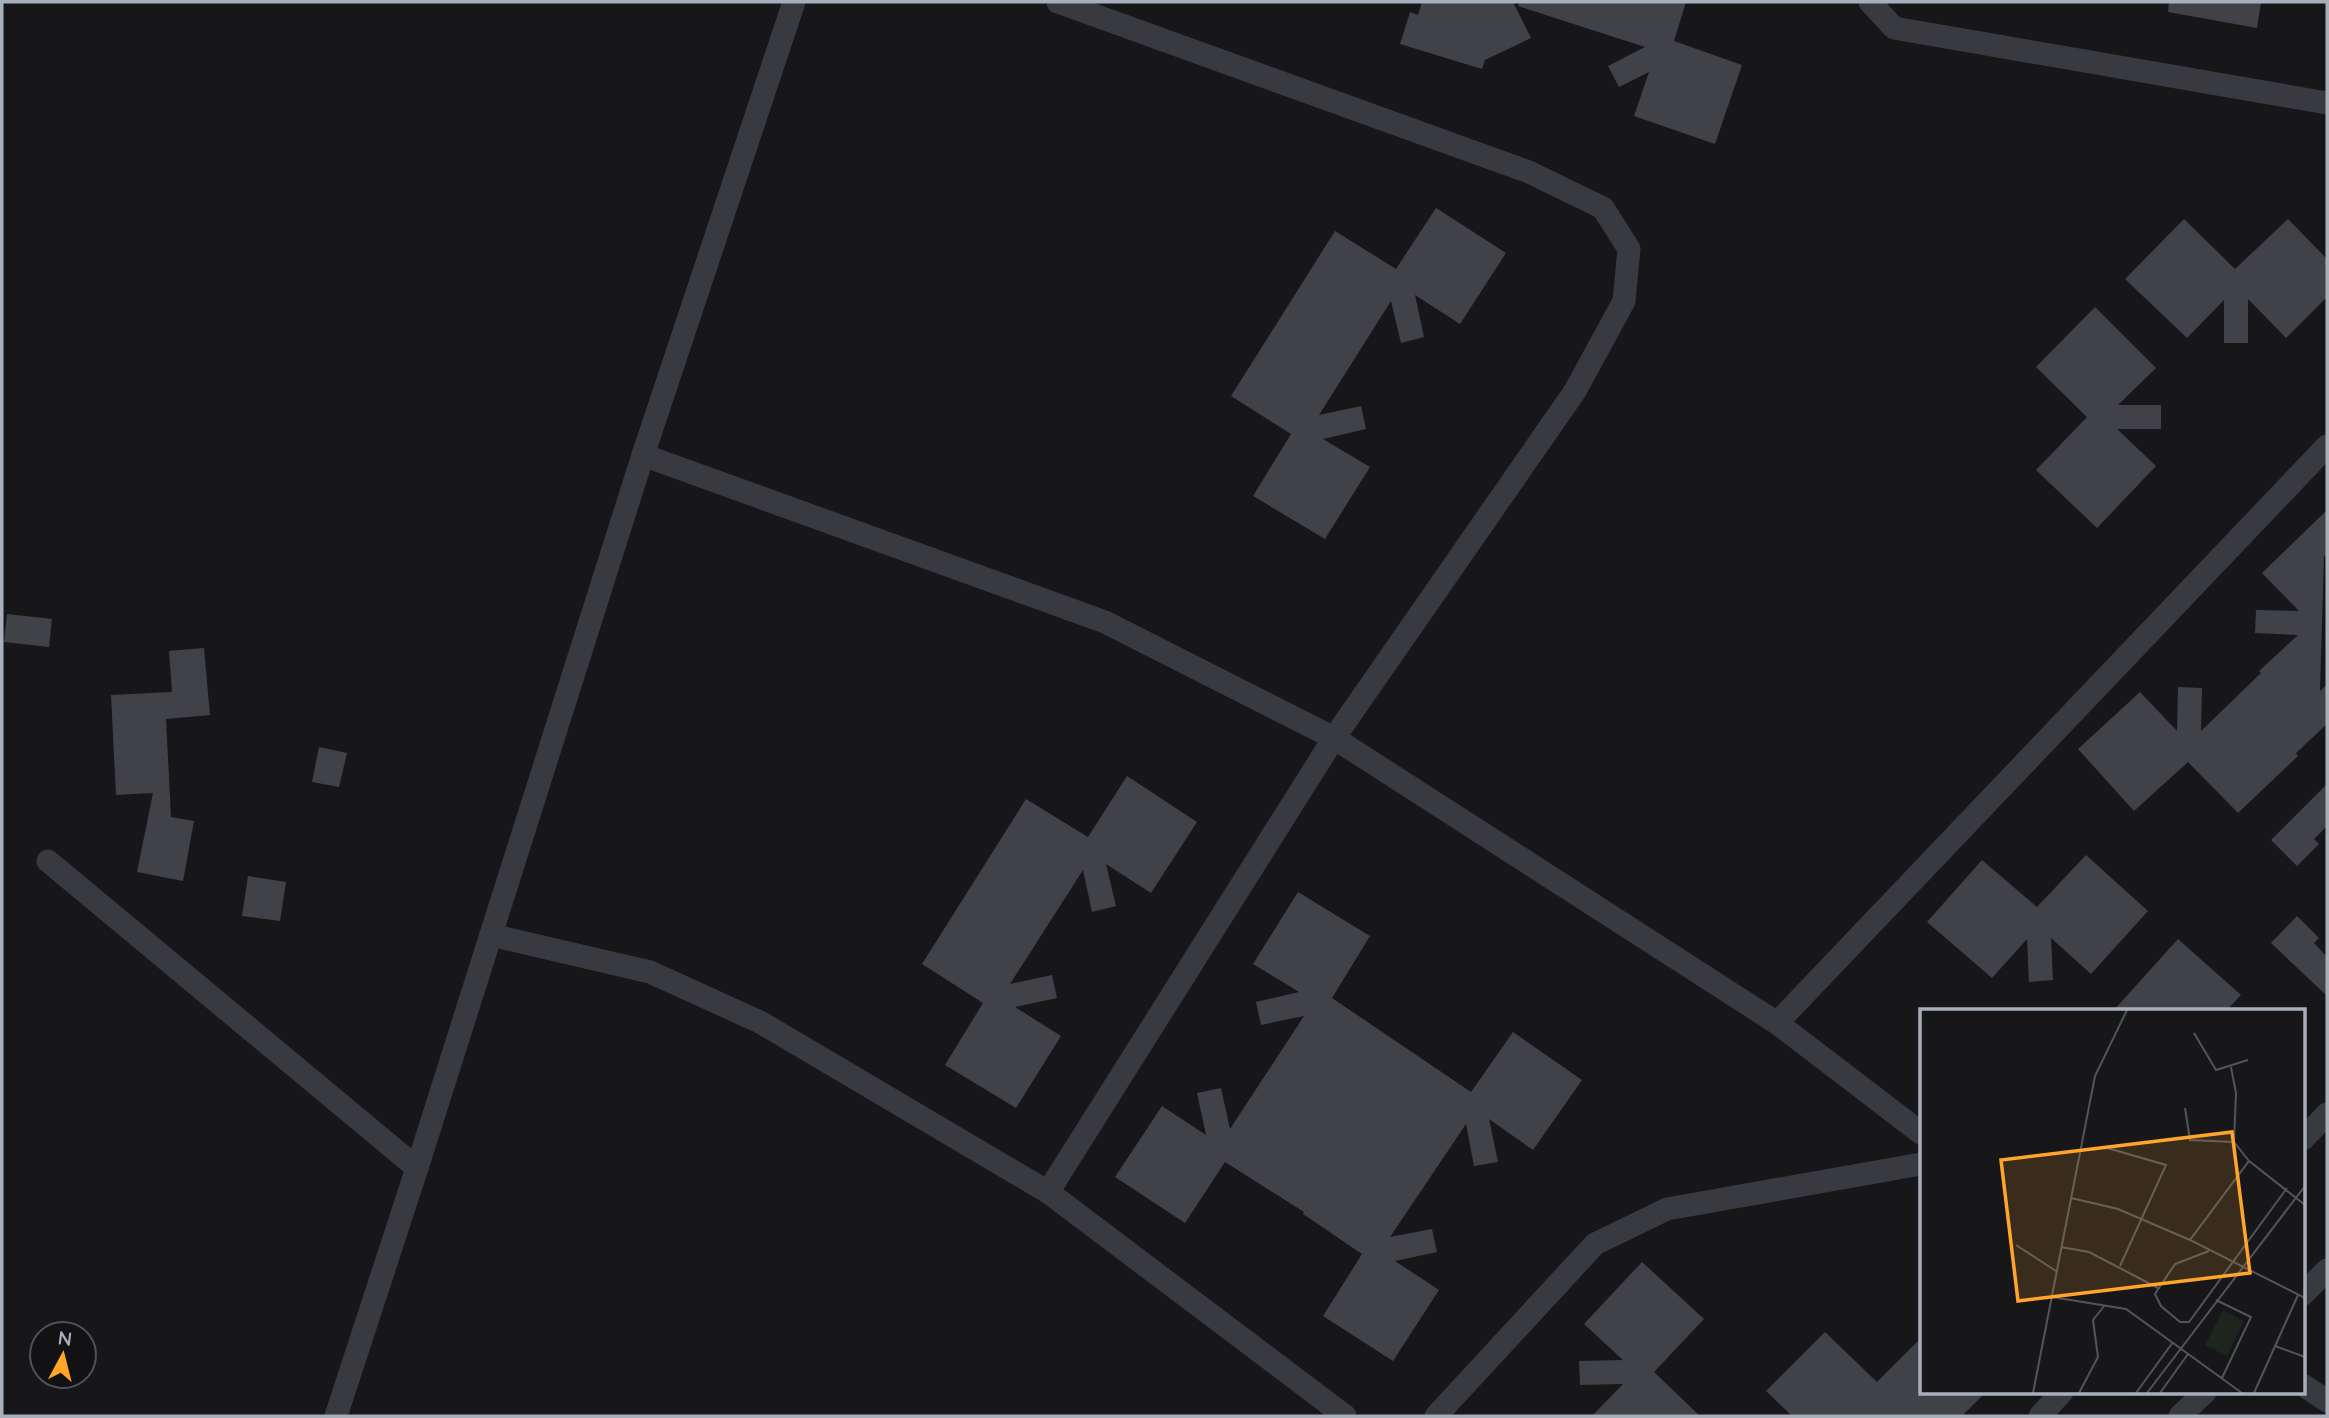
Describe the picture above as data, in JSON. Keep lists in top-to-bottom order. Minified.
{"north":"top"}
